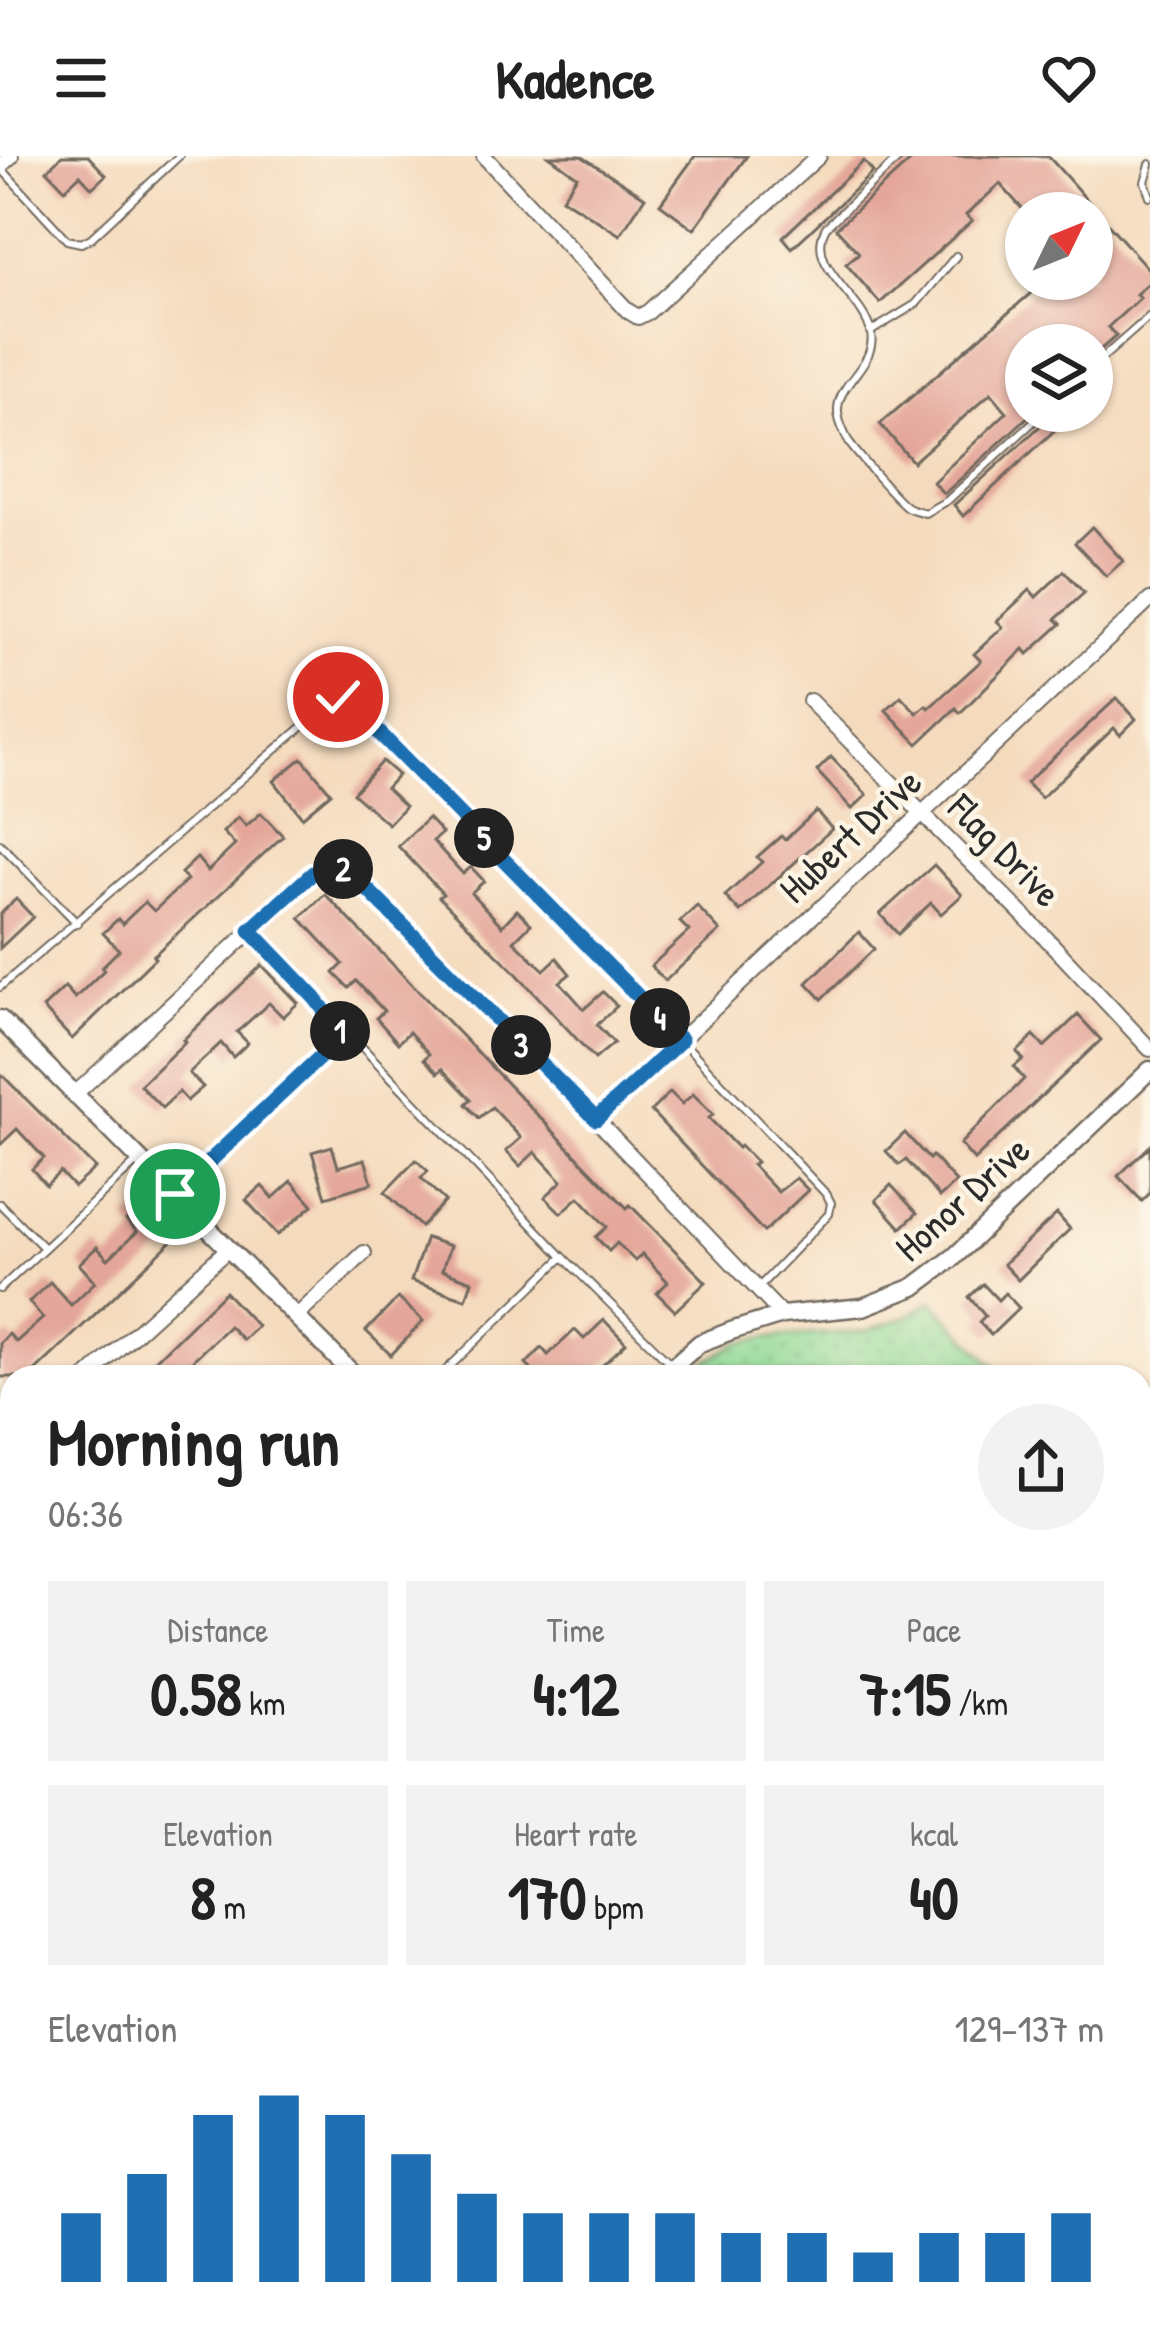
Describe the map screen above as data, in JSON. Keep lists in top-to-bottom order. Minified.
{"streets":{"street":["Hubert Drive","Flag Drive","Honor Drive"]},"crossings":[["Hubert Drive","Flag Drive"]],"north":"top right","page":{"header":"Kadence","pins":["5","2","4","1","3"],"heading":["Morning run","06:36"],"stats":[["Distance","0.58 km"],["Time","4:12"],["Pace","7:15 /km"],["Elevation","8 m"],["Heart rate","170 bpm"],["kcal","40"]],"chart":["Elevation","129–137 m"]}}
